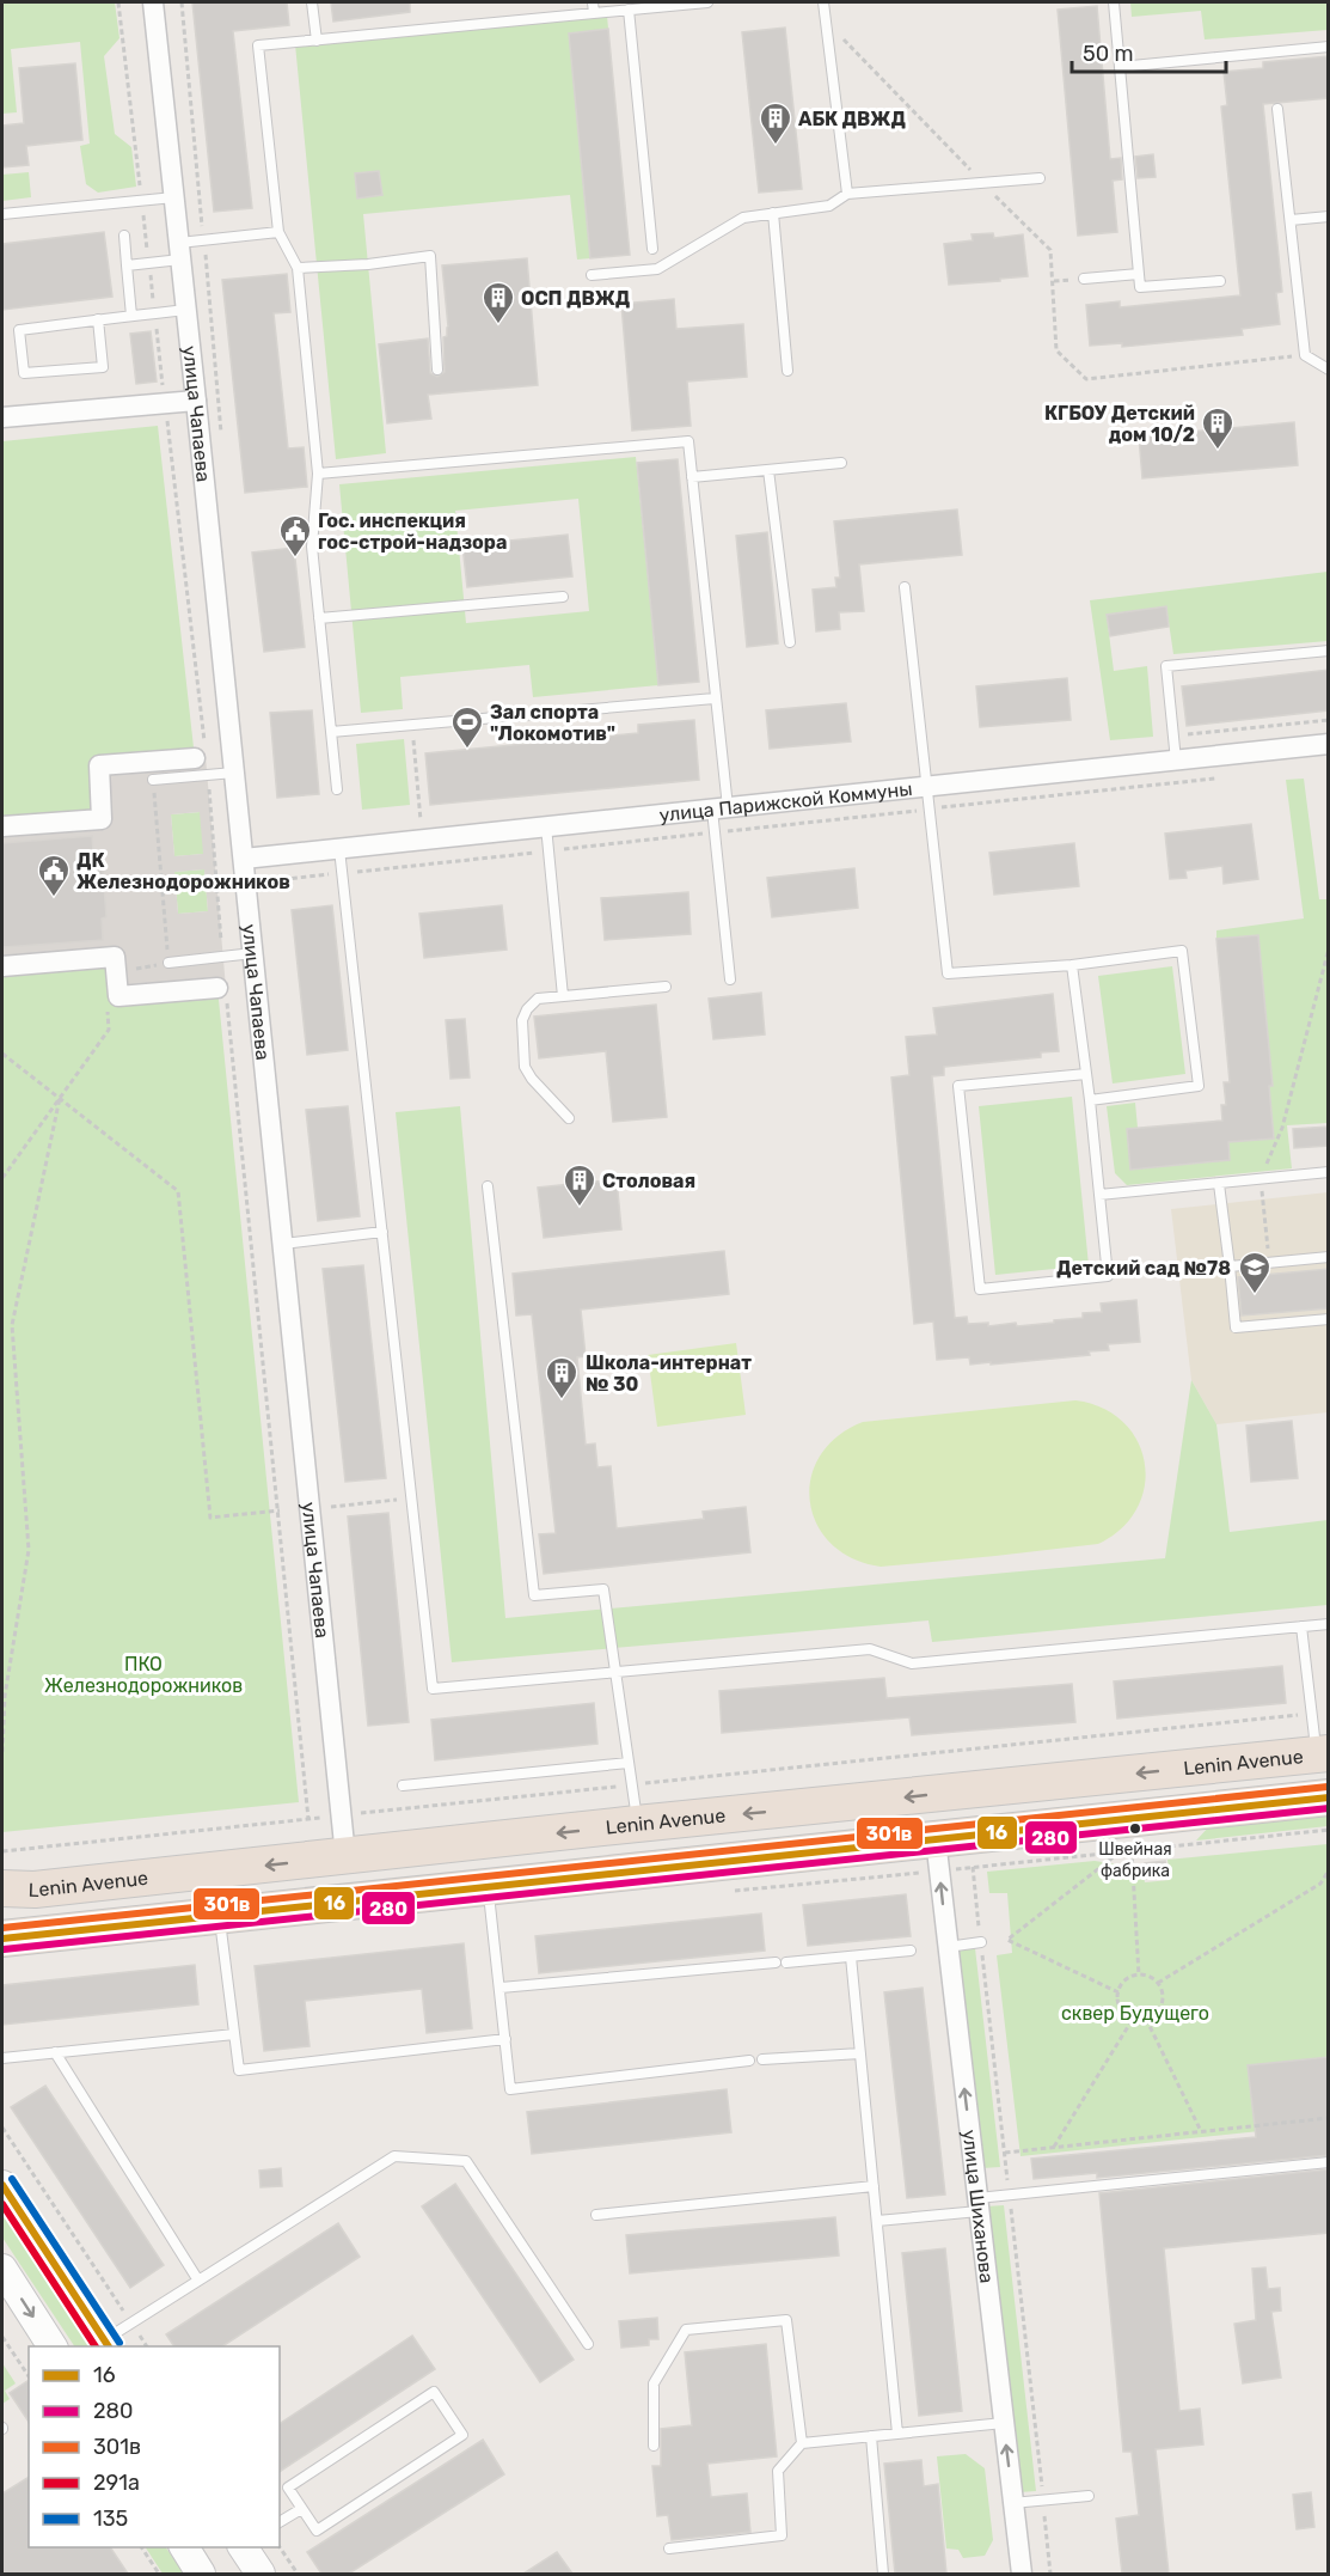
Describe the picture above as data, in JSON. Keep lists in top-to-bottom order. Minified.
{"streets":{"highway":["Lenin Avenue"],"street":["улица Чапаева","улица Парижской Коммуны","улица Шиханова"]},"crossings":[["улица Чапаева","улица Парижской Коммуны"],["улица Чапаева","Lenin Avenue"]],"one_way":["улица Шиханова"],"parks":["ПКО Железнодорожников","сквер Будущего"],"places":{"building":["АБК ДВЖД","ОСП ДВЖД","КГБОУ Детский дом 10/2","Столовая","Школа-интернат № 30"],"public building":["Гос. инспекция гос-строй-надзора","ДК Железнодорожников"],"sports":["Зал спорта \"Локомотив\""],"school or university":["Детский сад №78"],"other":["Швейная фабрика"]},"lines":["transit line 301в","transit line 16","transit line 280","transit line 135","transit line 291а"],"legend":["16","280","301в","291а","135"],"scale_bar":"50 m"}
